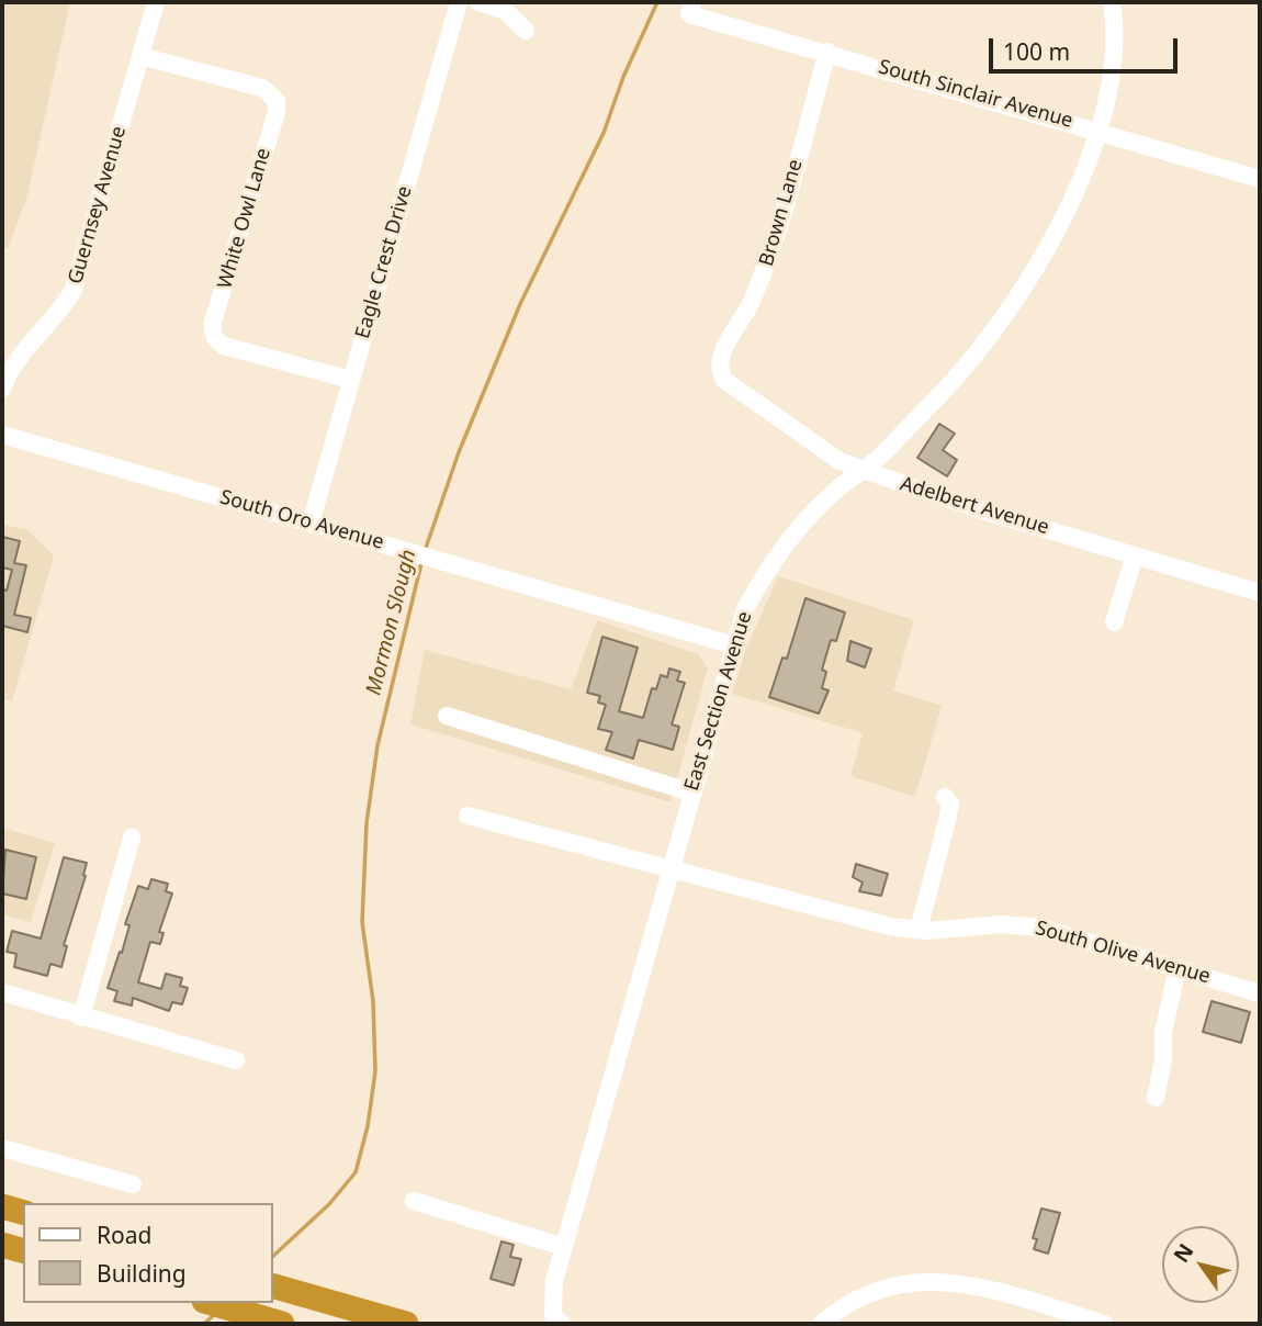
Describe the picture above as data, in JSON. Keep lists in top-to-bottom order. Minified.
{"streets":{"street":["South Sinclair Avenue","Guernsey Avenue","Brown Lane","White Owl Lane","Eagle Crest Drive","Adelbert Avenue","South Oro Avenue","East Section Avenue","South Olive Avenue"]},"crossings":[["South Sinclair Avenue","Brown Lane"],["South Sinclair Avenue","East Section Avenue"],["Guernsey Avenue","White Owl Lane"],["Brown Lane","Adelbert Avenue"],["White Owl Lane","Eagle Crest Drive"],["Eagle Crest Drive","South Oro Avenue"],["Adelbert Avenue","East Section Avenue"],["South Oro Avenue","East Section Avenue"],["East Section Avenue","South Olive Avenue"]],"water":["Mormon Slough"],"legend":["Road","Building"],"scale_bar":"100 m","north":"top left"}
